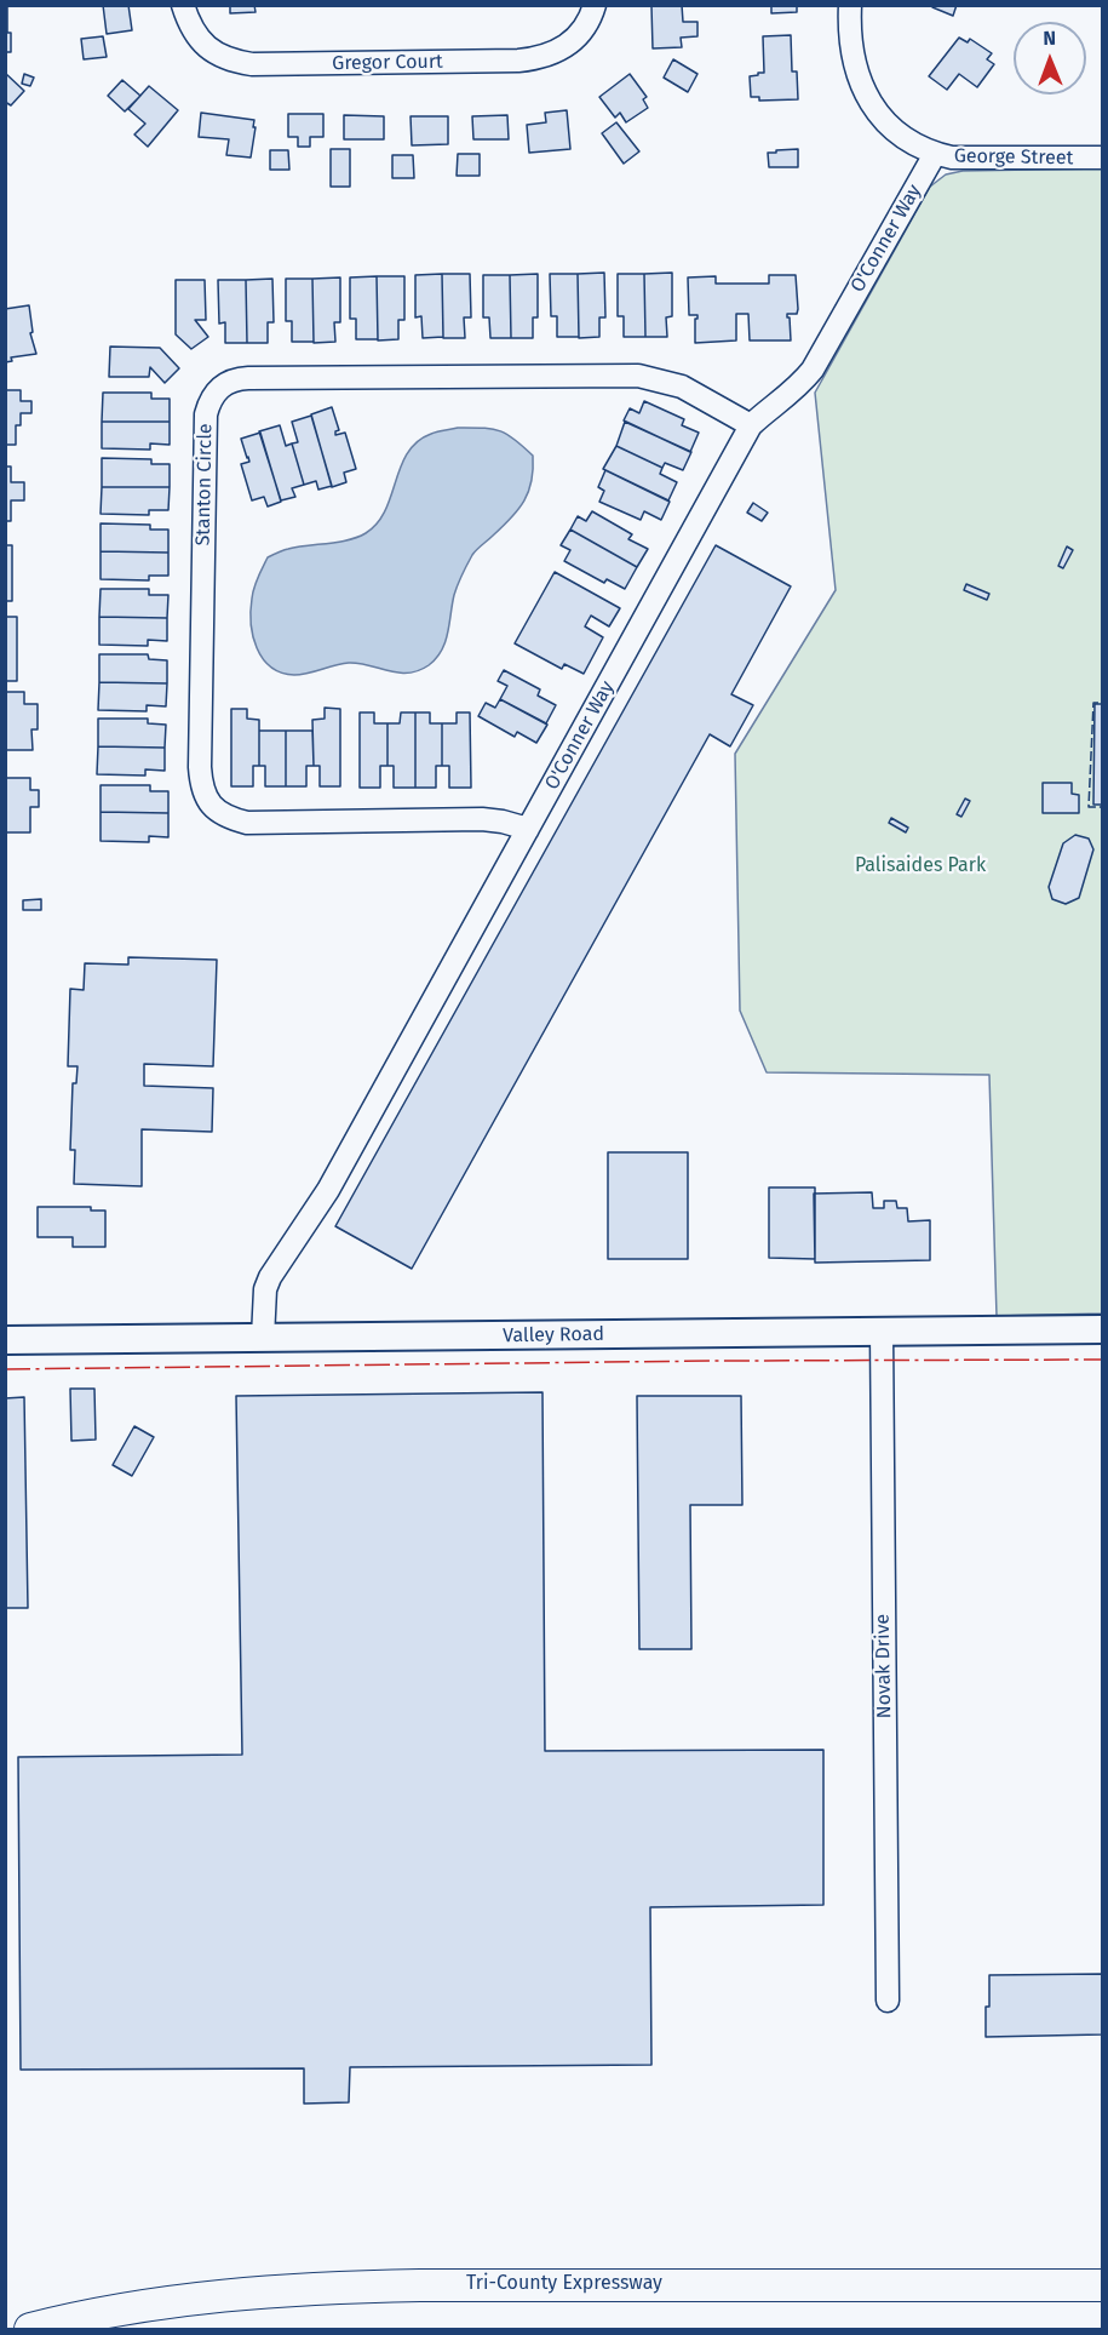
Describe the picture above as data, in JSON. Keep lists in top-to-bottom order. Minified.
{"streets":{"highway":["Tri-County Expressway"],"main road":["Valley Road"],"street":["Gregor Court","George Street","O'Conner Way","Stanton Circle","Novak Drive"]},"crossings":[["George Street","O'Conner Way"],["O'Conner Way","Stanton Circle"],["O'Conner Way","Valley Road"],["Valley Road","Novak Drive"]],"parks":["Palisaides Park"],"north":"top"}
